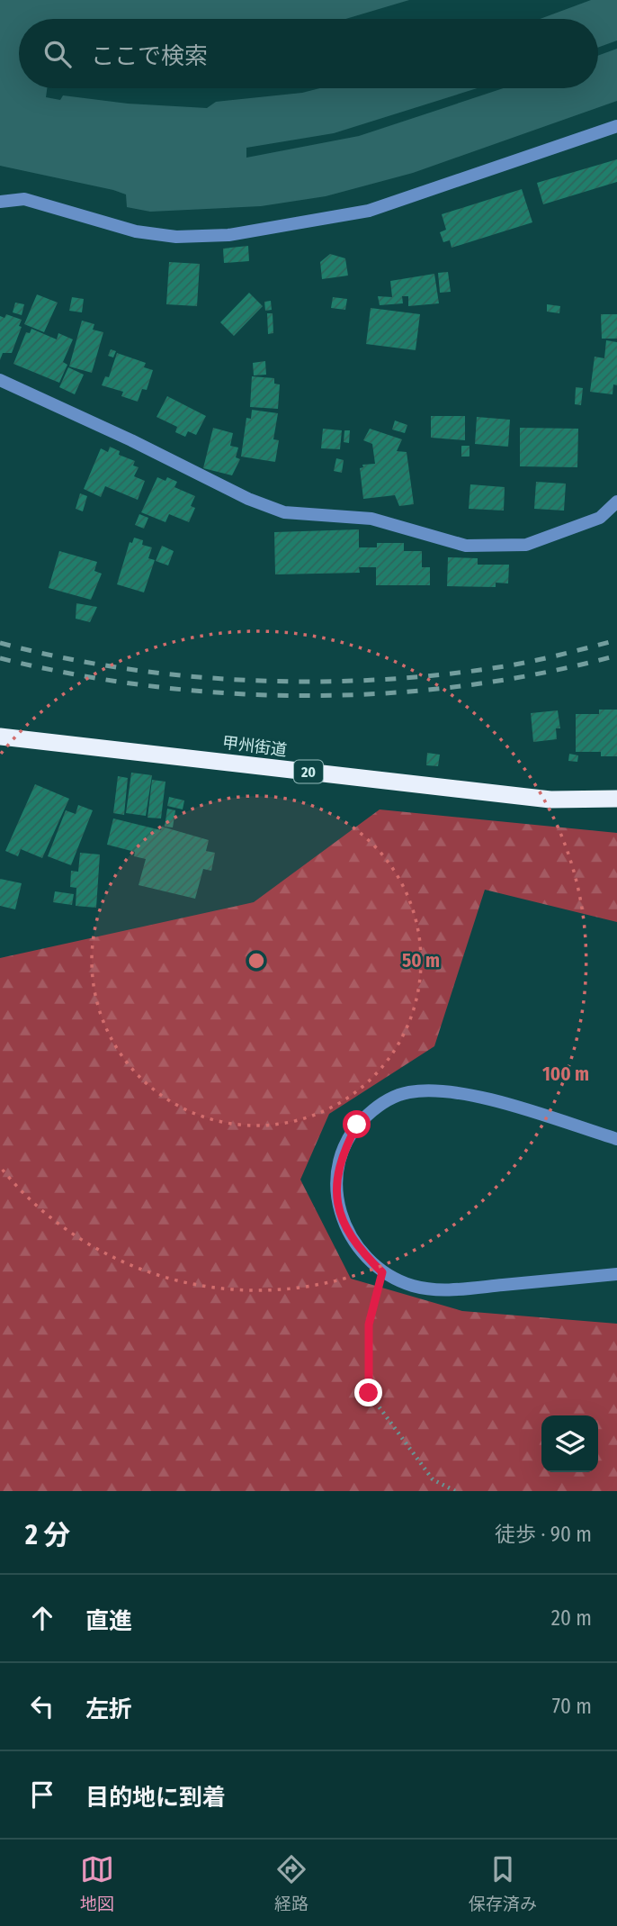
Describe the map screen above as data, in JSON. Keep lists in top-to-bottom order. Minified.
{"streets":{"highway":["甲州街道","20"]},"page":{"search":"ここで検索","heading":["2 分","徒歩 · 90 m"],"list":[["直進","20 m"],["左折","70 m"],"目的地に到着"],"nav":["地図","経路","保存済み"]},"rings":["50 m","100 m"]}
